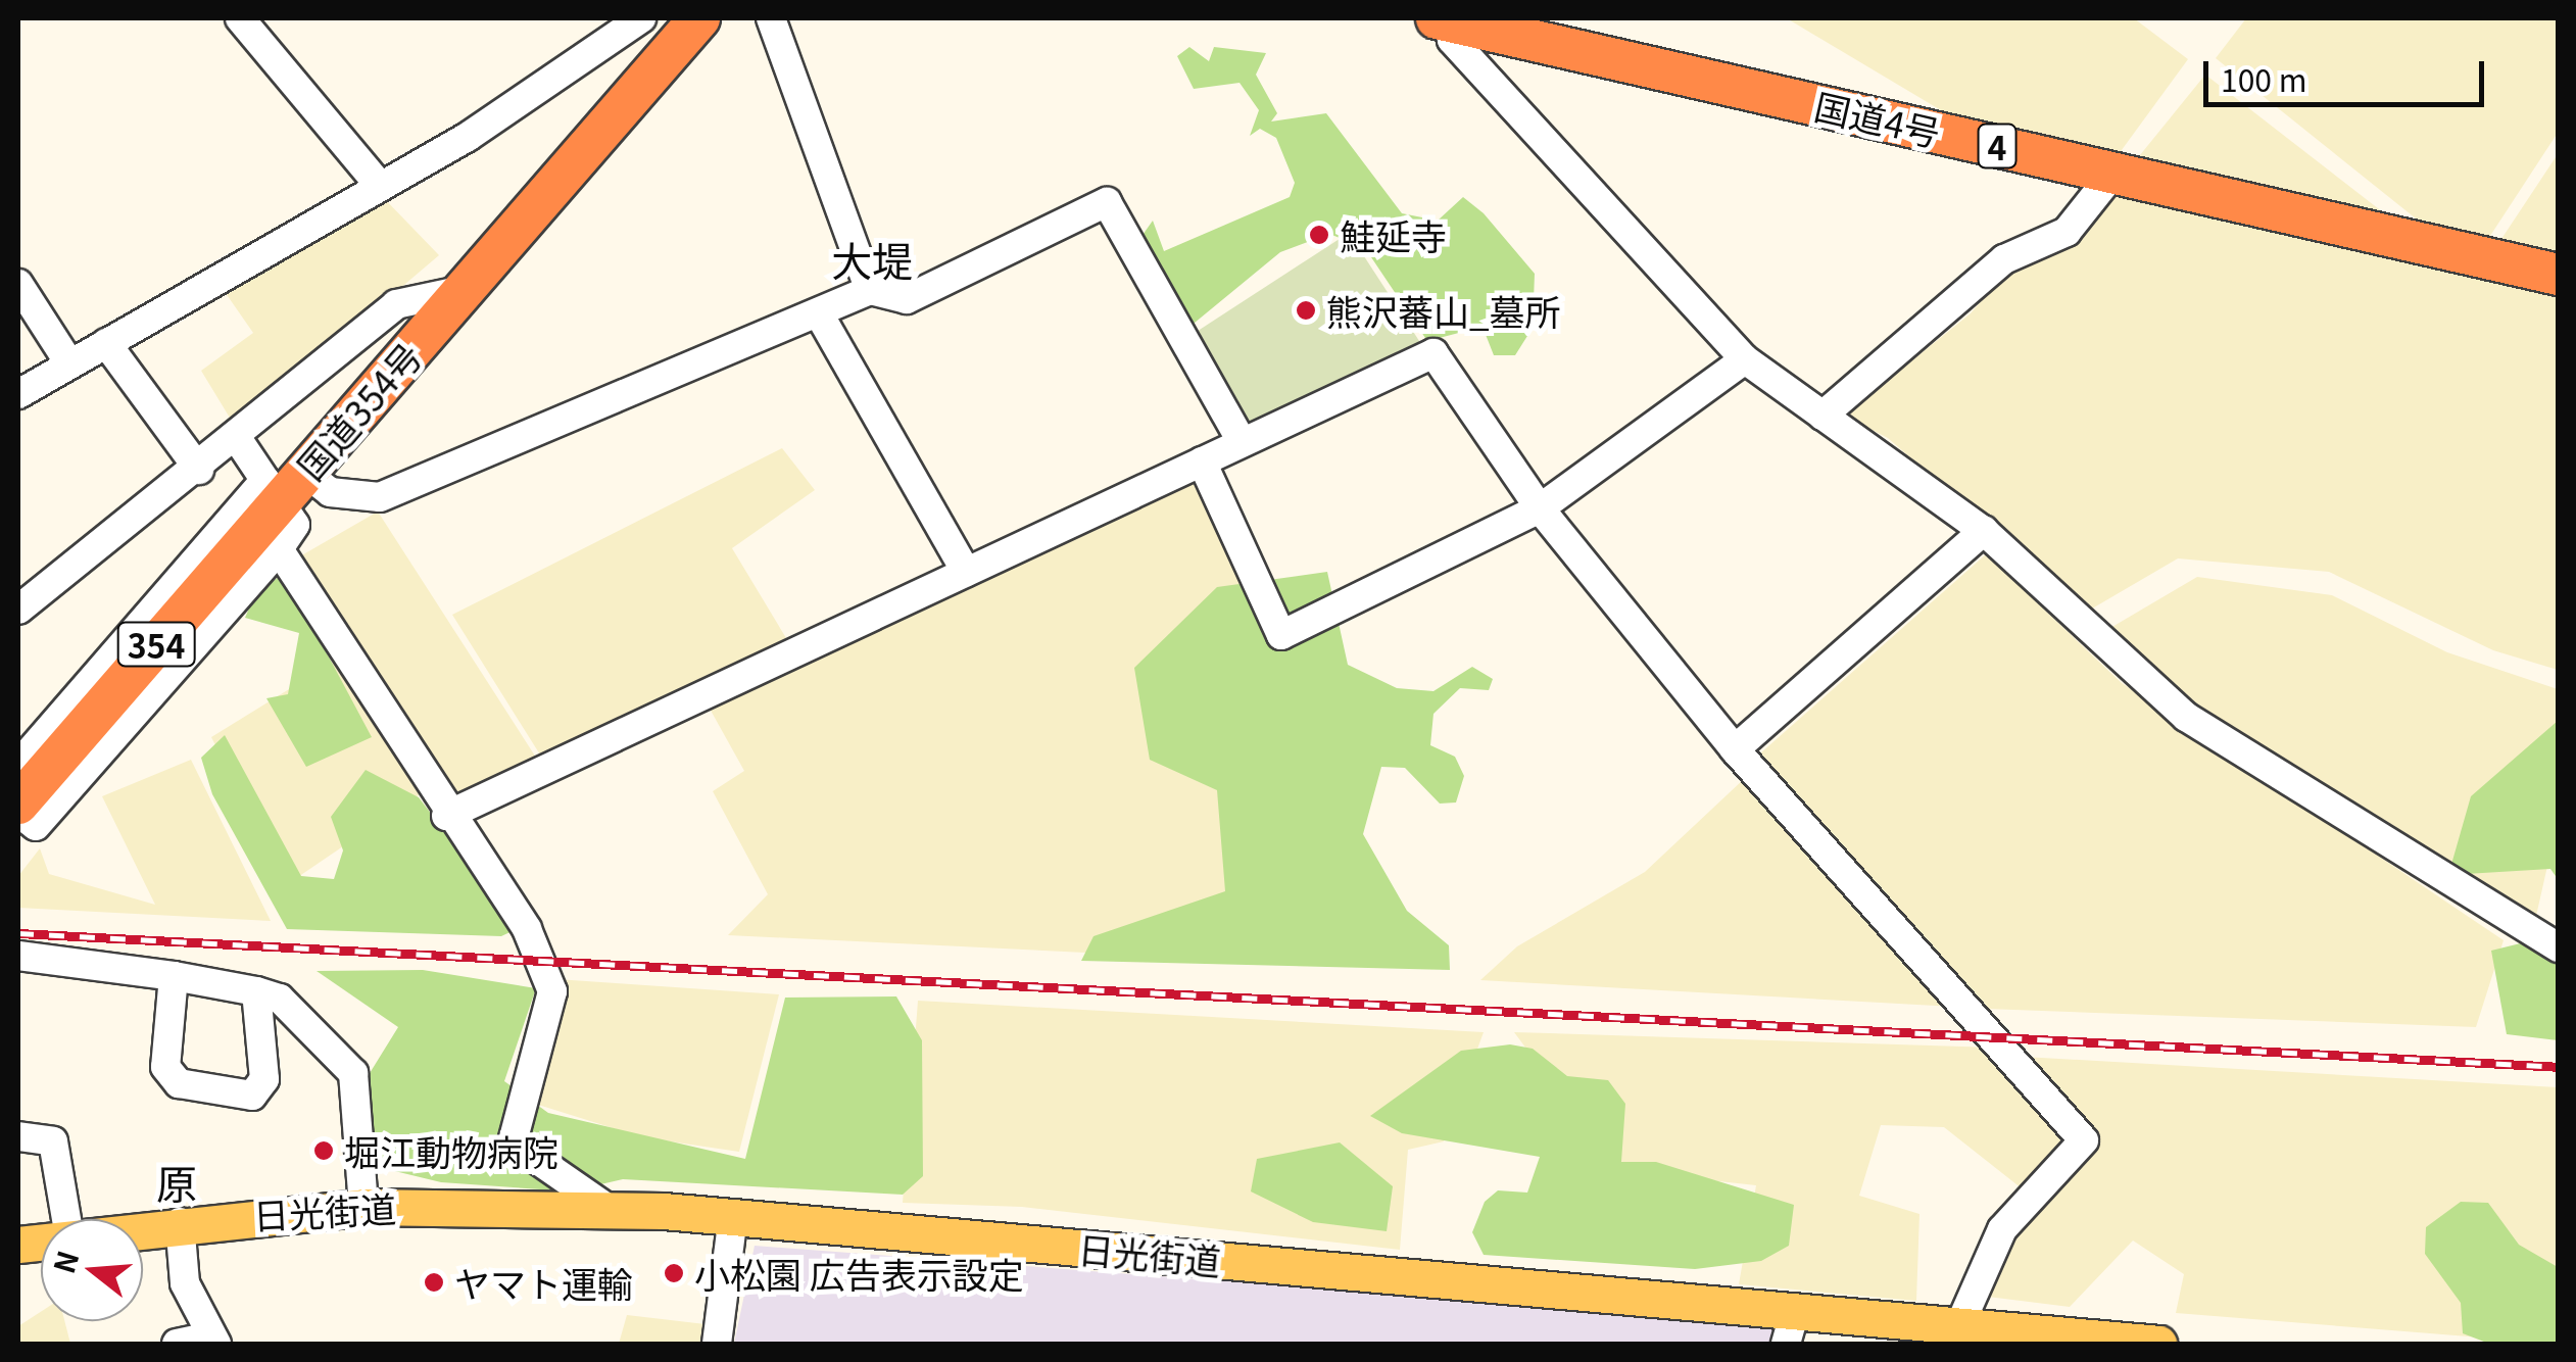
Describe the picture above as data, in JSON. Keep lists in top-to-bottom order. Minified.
{"streets":{"highway":["国道4号","4","国道354号","354"],"main road":["日光街道"]},"districts":["大堤","原"],"places":["鮭延寺","熊沢蕃山_墓所","堀江動物病院","小松園 広告表示設定","ヤマト運輸"],"scale_bar":"100 m","north":"left"}
